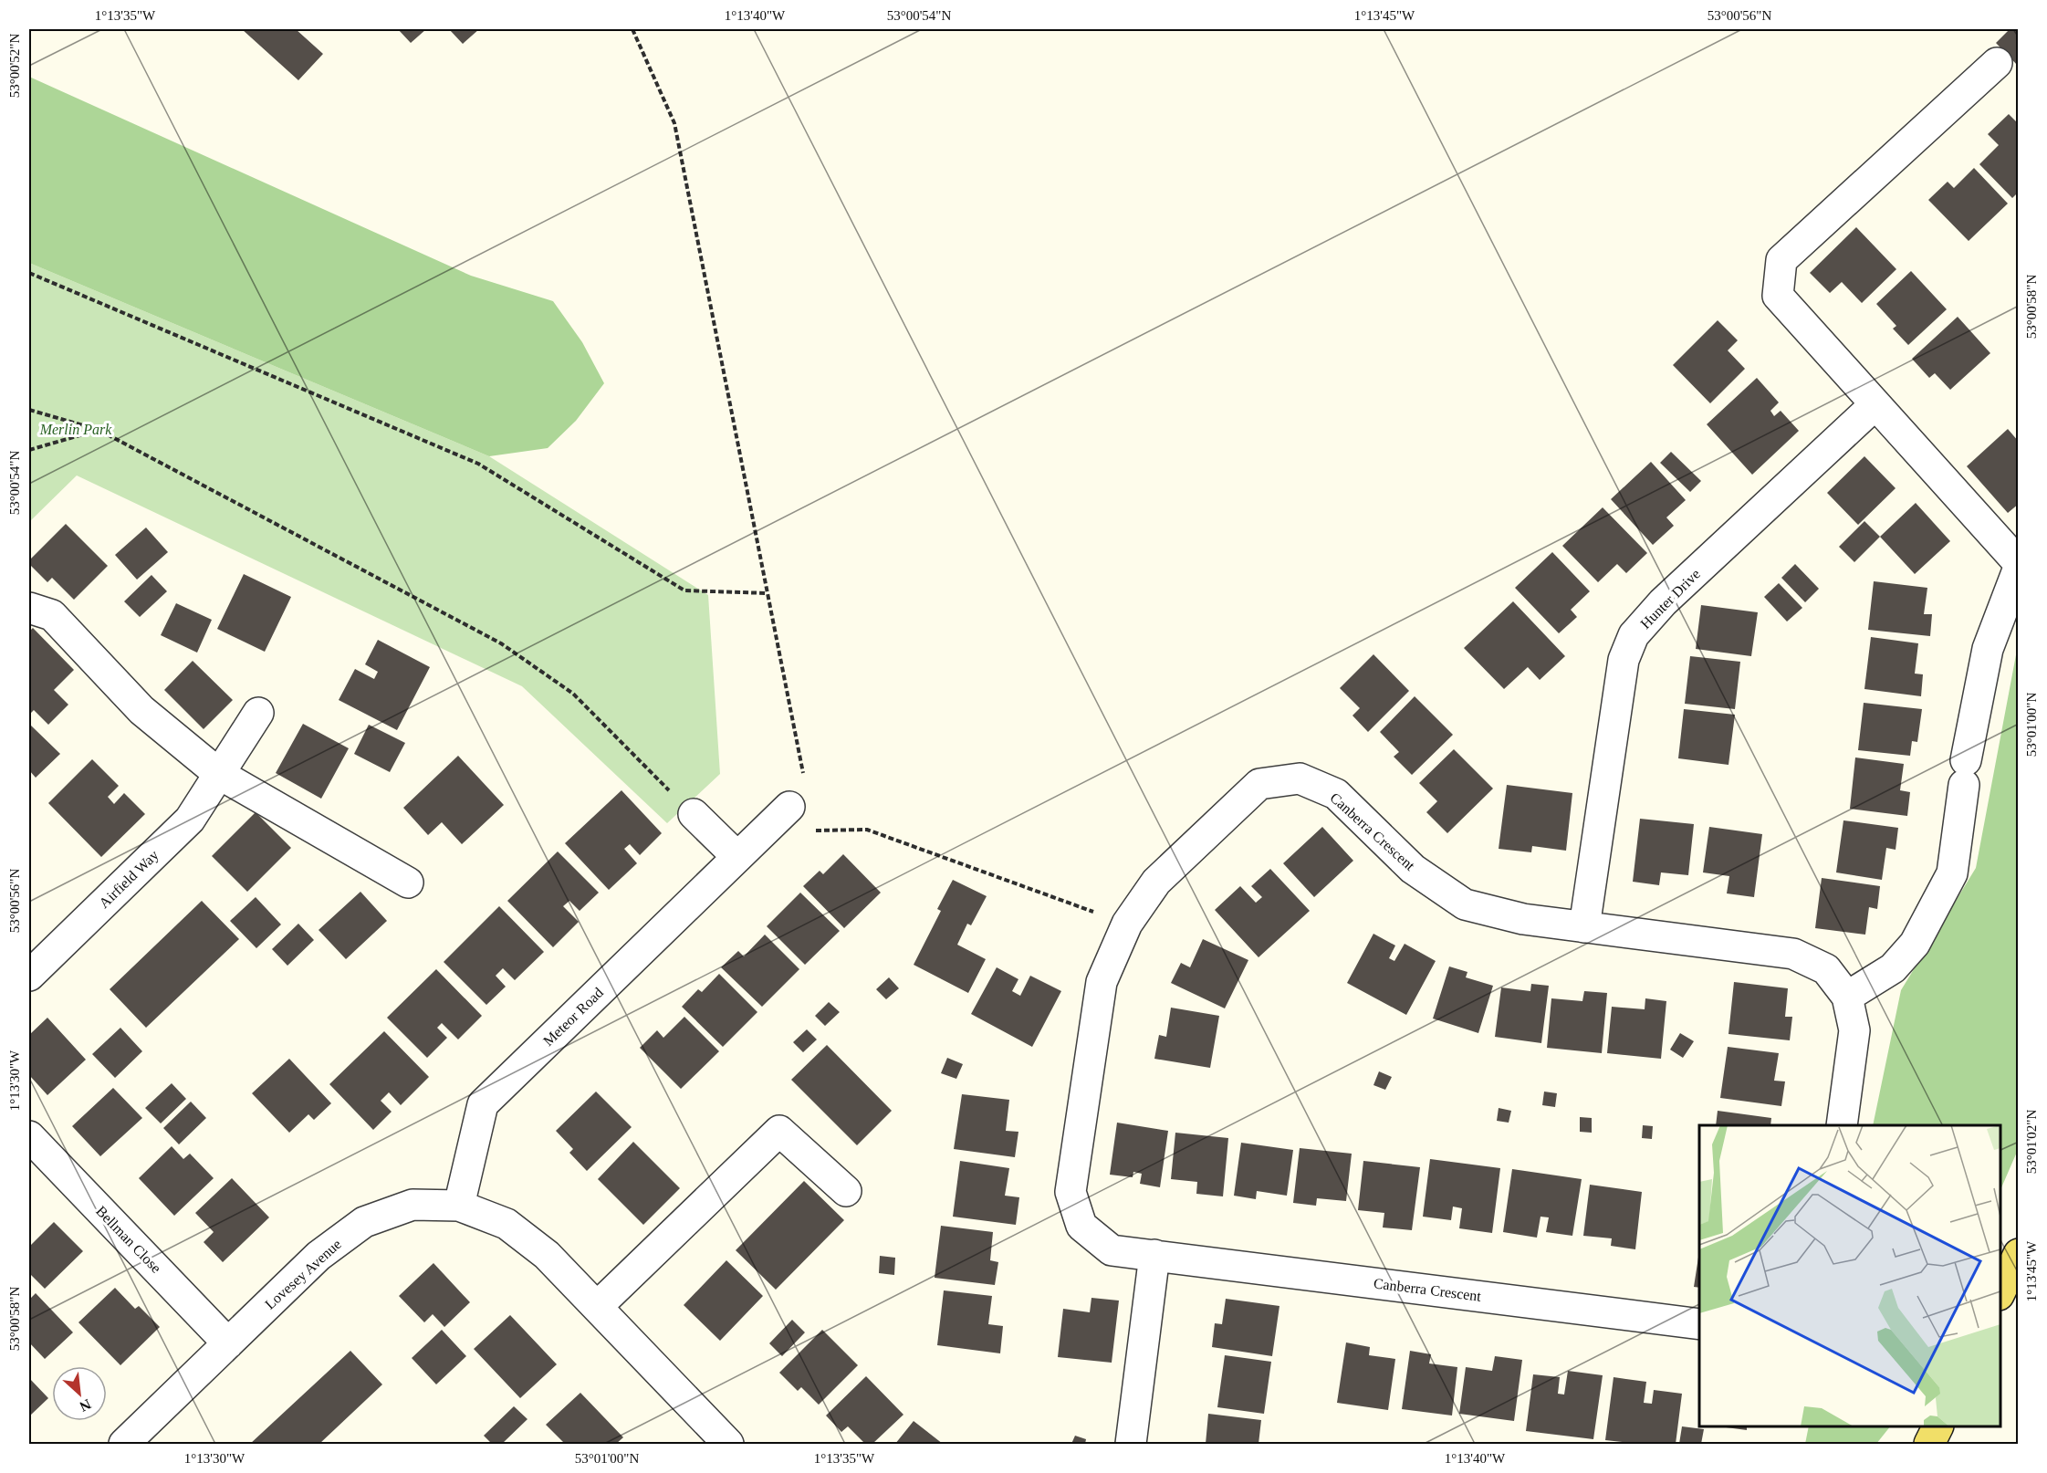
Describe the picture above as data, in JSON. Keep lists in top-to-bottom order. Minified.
{"streets":{"street":["Hunter Drive","Canberra Crescent","Airfield Way","Meteor Road","Bellman Close","Lovesey Avenue"]},"crossings":[["Hunter Drive","Canberra Crescent"],["Meteor Road","Lovesey Avenue"],["Bellman Close","Lovesey Avenue"]],"parks":["Merlin Park"],"north":"bottom right","coordinates":["1°13'35\"W","1°13'40\"W","53°00'54\"N","1°13'45\"W","53°00'56\"N","53°00'52\"N","53°00'58\"N","53°01'00\"N","1°13'30\"W","53°01'02\"N"]}
